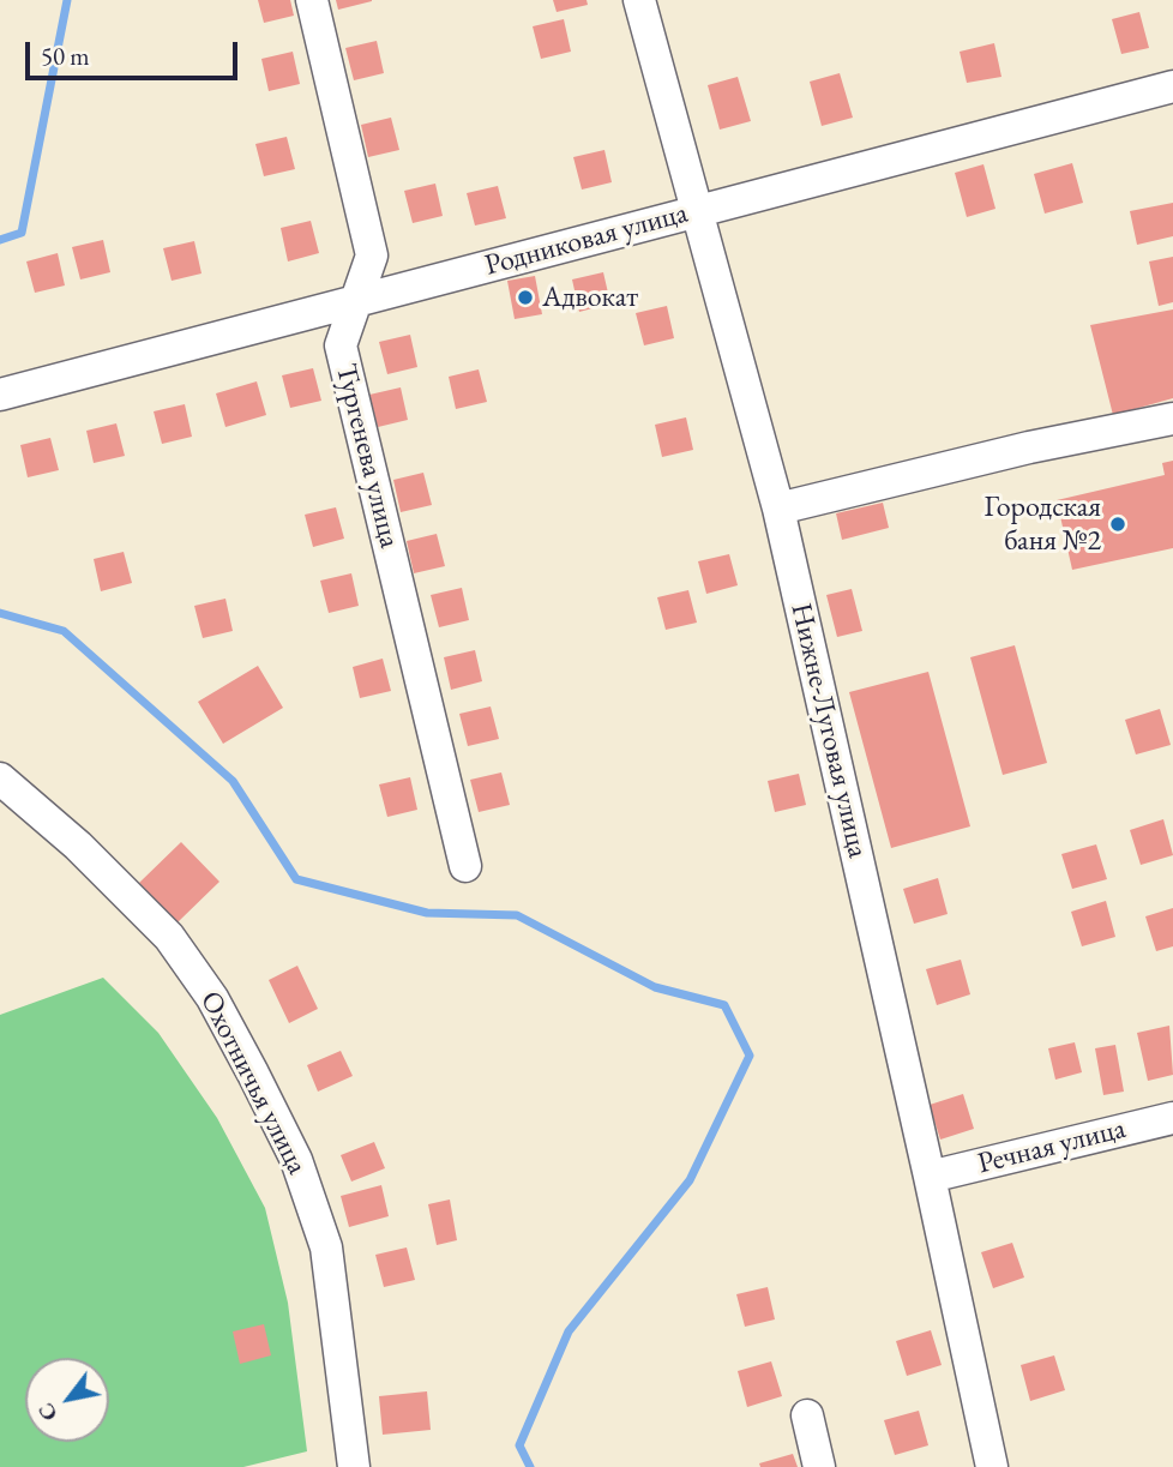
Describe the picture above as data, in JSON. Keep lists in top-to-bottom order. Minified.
{"streets":{"street":["Родниковая улица","Тургенева улица","Нижне-Луговая улица","Охотничья улица","Речная улица"]},"crossings":[["Родниковая улица","Тургенева улица"],["Родниковая улица","Нижне-Луговая улица"],["Нижне-Луговая улица","Речная улица"]],"places":["Адвокат","Городская баня №2"],"scale_bar":"50 m","north":"bottom left"}
